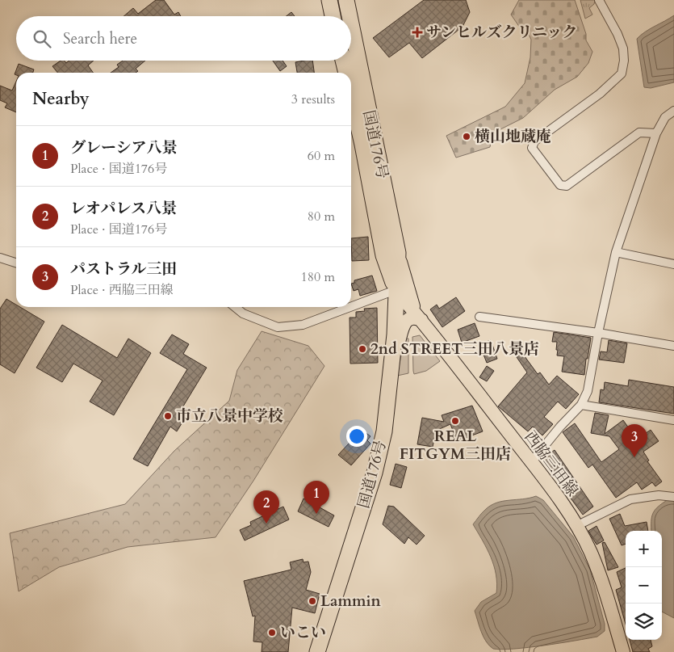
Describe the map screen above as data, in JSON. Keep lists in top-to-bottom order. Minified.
{"streets":{"highway":["国道176号"],"main road":["西脇三田線"]},"crossings":[["国道176号","西脇三田線"]],"places":{"health":["サンヒルズクリニック"],"other":["横山地蔵庵","2nd STREET三田八景店","市立八景中学校","REAL FITGYM三田店","Lammin","いこい"]},"page":{"search":"Search here","heading":["Nearby","3 results"],"list":[{"mark":"1","name":"グレーシア八景","note":"Place · 国道176号","value":"60 m"},{"mark":"2","name":"レオパレス八景","note":"Place · 国道176号","value":"80 m"},{"mark":"3","name":"パストラル三田","note":"Place · 西脇三田線","value":"180 m"}],"pins":["3","1","2"],"map_buttons":["+","−"]}}
